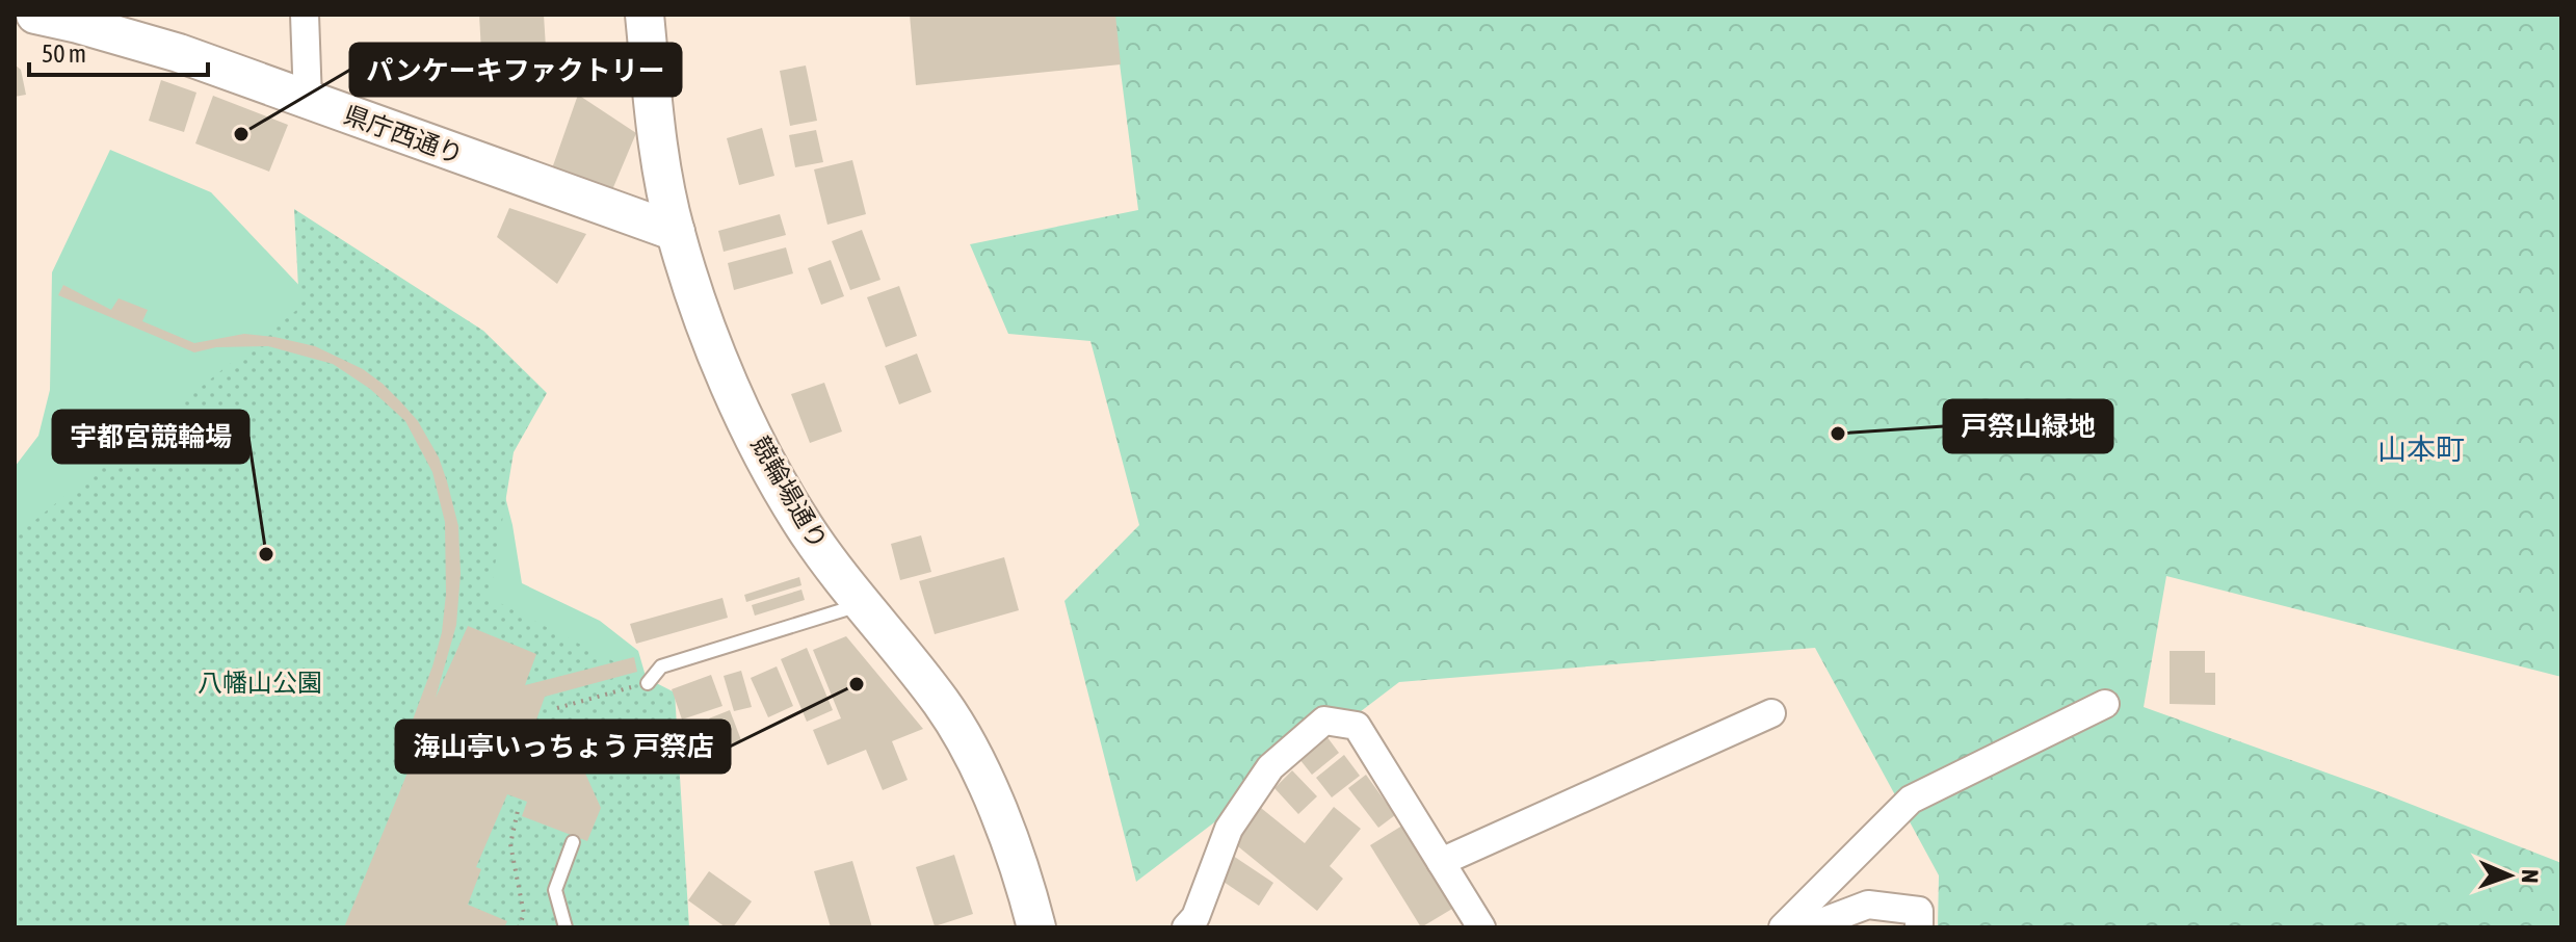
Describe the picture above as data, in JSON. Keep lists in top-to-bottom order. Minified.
{"streets":{"street":["県庁西通り","競輪場通り"]},"crossings":[["県庁西通り","競輪場通り"]],"districts":["山本町"],"parks":["八幡山公園"],"places":["パンケーキファクトリー","戸祭山緑地","宇都宮競輪場","海山亭いっちょう 戸祭店"],"scale_bar":"50 m","north":"right"}
